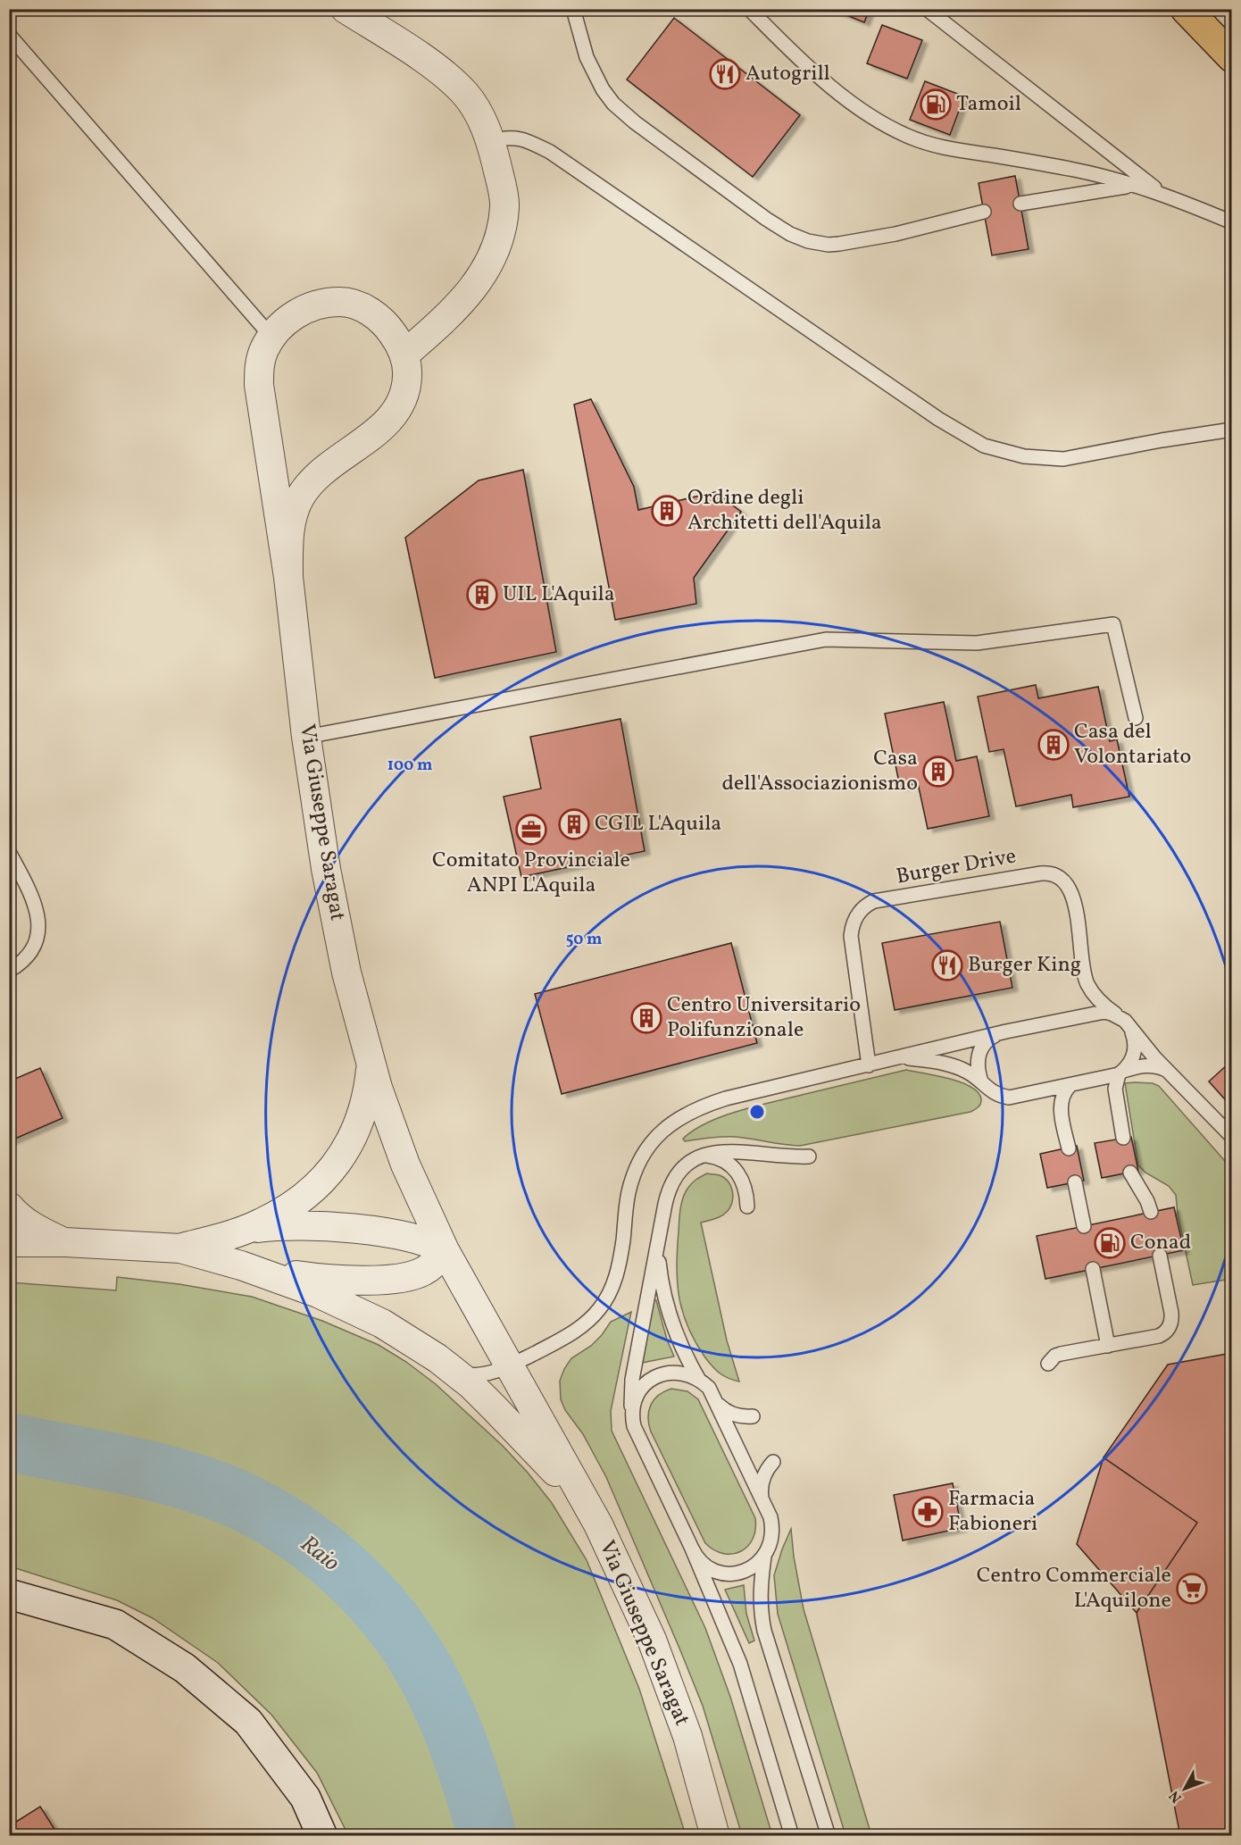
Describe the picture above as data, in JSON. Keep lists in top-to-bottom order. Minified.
{"streets":{"street":["Via Giuseppe Saragat"],"lane":["Burger Drive"]},"water":["Raio"],"places":{"restaurant":["Autogrill","Burger King"],"fuel station":["Tamoil","Conad"],"building":["Ordine degli Architetti dell'Aquila","UIL L'Aquila","Casa del Volontariato","Casa dell'Associazionismo","CGIL L'Aquila","Centro Universitario Polifunzionale"],"office":["Comitato Provinciale ANPI L'Aquila"],"pharmacy":["Farmacia Fabioneri"],"supermarket":["Centro Commerciale L'Aquilone"]},"north":"bottom left","rings":["100 m","50 m"]}
